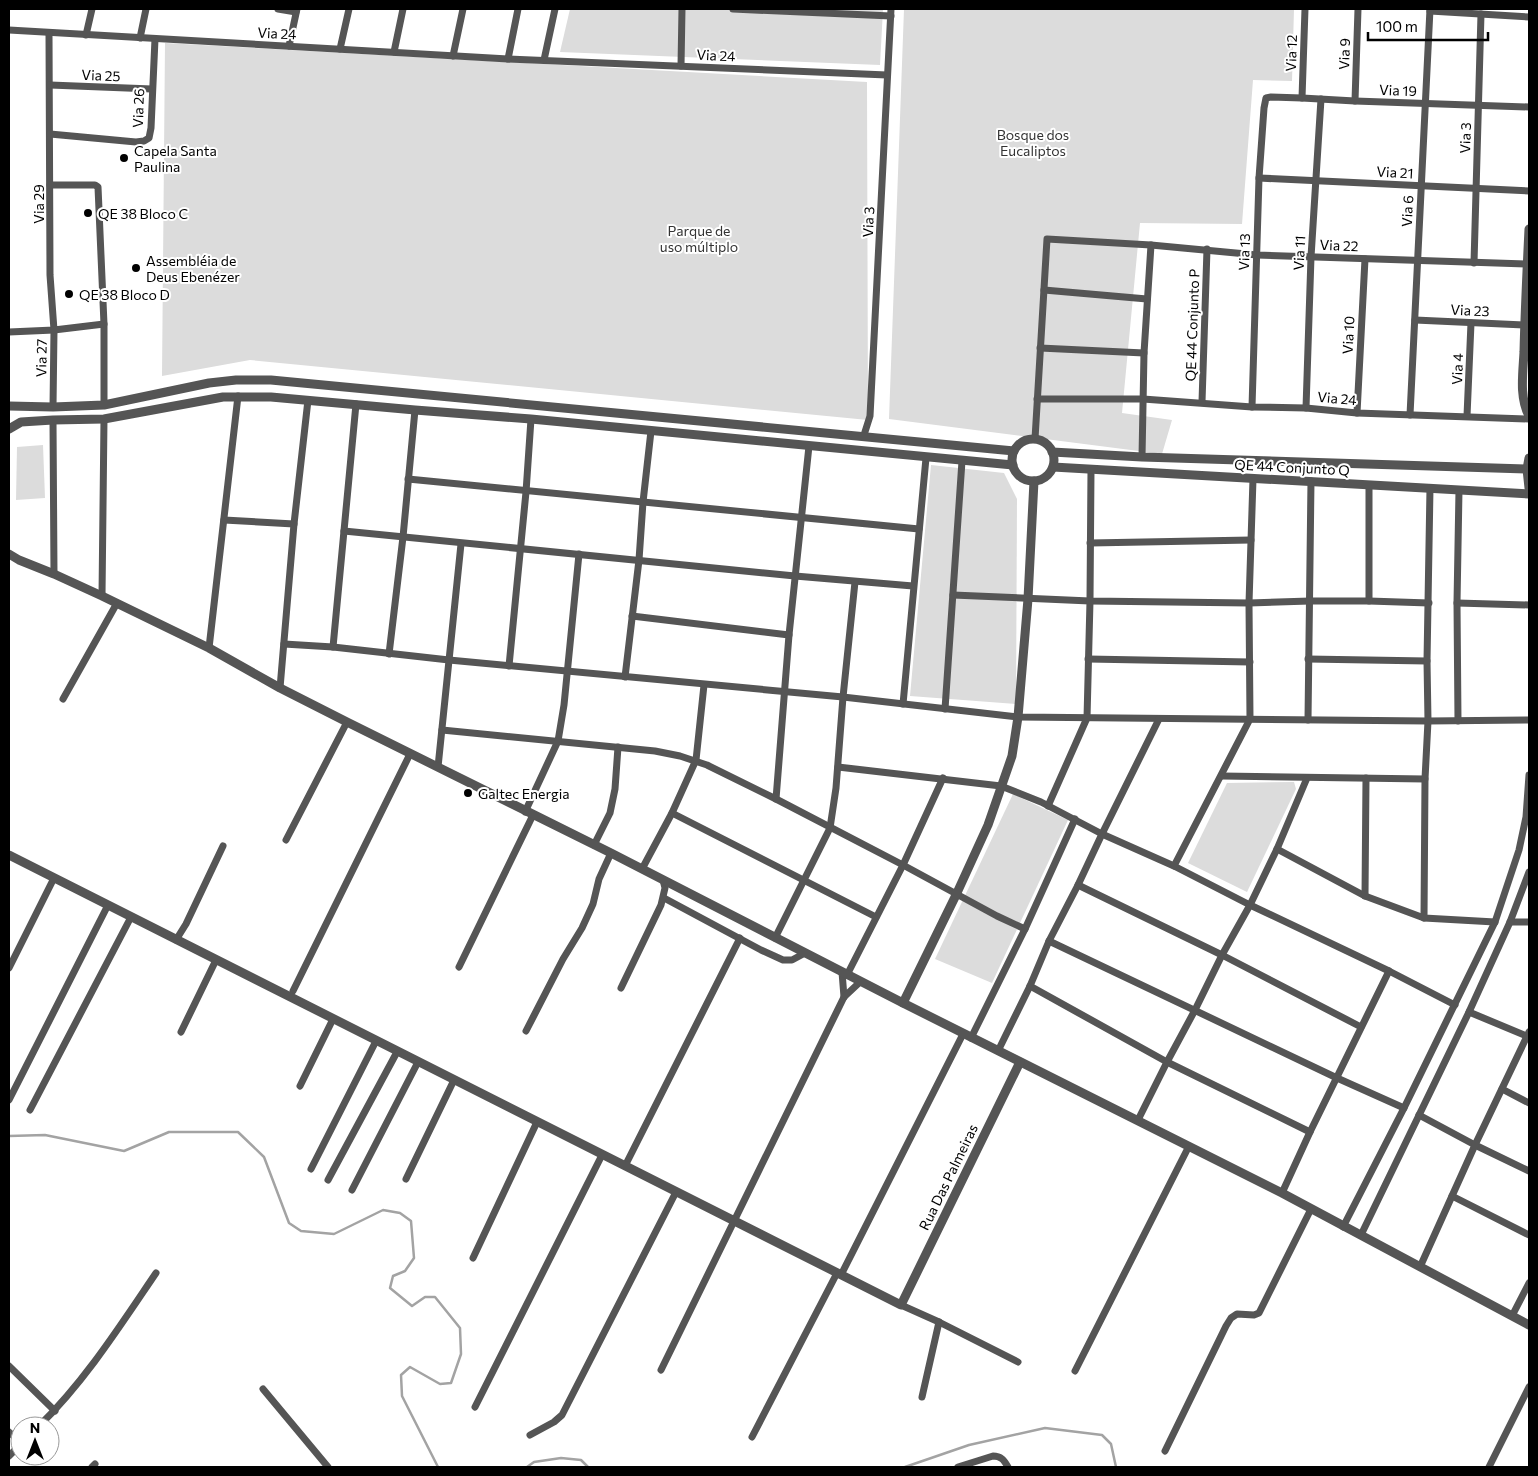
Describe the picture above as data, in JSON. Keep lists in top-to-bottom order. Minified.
{"streets":{"street":["Via 24","Via 12","Via 9","Via 25","Via 19","Via 26","Via 3","Via 21","Via 29","Via 6","Via 22","Via 13","Via 11","Via 23","QE 44 Conjunto P","Via 10","Via 27","Via 4","QE 44 Conjunto Q","Rua Das Palmeiras"]},"crossings":[["Via 24","Via 26"],["Via 24","Via 3"],["Via 24","Via 29"],["Via 24","Via 6"],["Via 24","Via 13"],["Via 24","Via 11"],["Via 24","QE 44 Conjunto P"],["Via 24","Via 10"],["Via 24","Via 4"],["Via 12","Via 19"],["Via 9","Via 19"],["Via 25","Via 26"],["Via 25","Via 29"],["Via 19","Via 3"],["Via 19","Via 6"],["Via 19","Via 13"],["Via 19","Via 11"],["Via 26","Via 29"],["Via 3","Via 21"],["Via 3","Via 22"],["Via 21","Via 6"],["Via 21","Via 13"],["Via 21","Via 11"],["Via 29","Via 27"],["Via 6","Via 22"],["Via 6","Via 23"],["Via 22","Via 13"],["Via 22","Via 11"],["Via 22","QE 44 Conjunto P"],["Via 22","Via 10"],["Via 23","Via 4"]],"parks":["Bosque dos Eucaliptos","Parque de uso múltiplo"],"places":["Capela Santa Paulina","QE 38 Bloco C","Assembléia de Deus Ebenézer","QE 38 Bloco D","Galtec Energia"],"scale_bar":"100 m","north":"top"}
